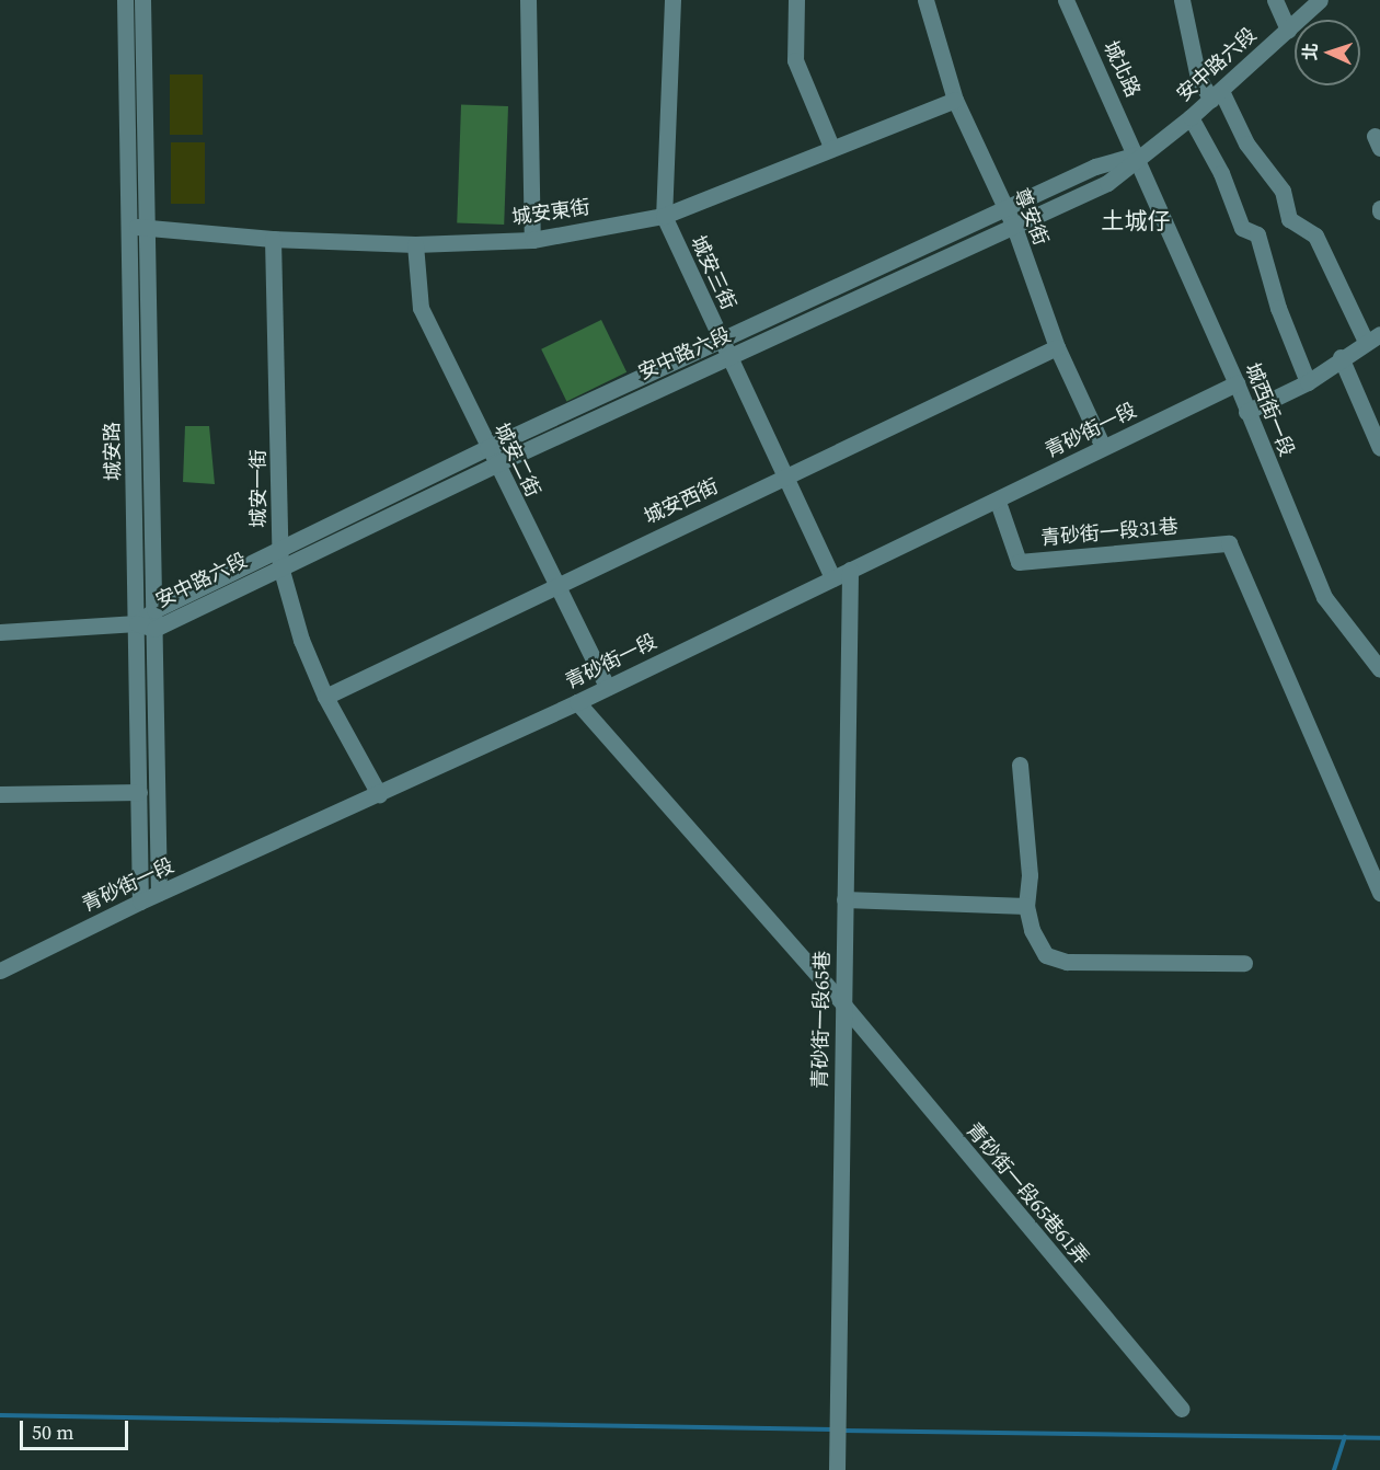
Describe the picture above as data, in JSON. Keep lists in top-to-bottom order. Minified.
{"streets":{"street":["安中路六段","城北路","城安東街","尊安街","城安三街","城西街一段","青砂街一段","城安路","城安二街","城安一街","城安西街","青砂街一段31巷","青砂街一段65巷","青砂街一段65巷61弄"]},"crossings":[["安中路六段","城北路"],["安中路六段","尊安街"],["安中路六段","城安三街"],["安中路六段","城西街一段"],["安中路六段","城安路"],["安中路六段","城安二街"],["安中路六段","城安一街"],["城北路","城西街一段"],["城安東街","尊安街"],["城安東街","城安三街"],["城安東街","城安路"],["城安東街","城安二街"],["城安東街","城安一街"],["尊安街","青砂街一段"],["尊安街","城安西街"],["城安三街","青砂街一段"],["城安三街","城安西街"],["城西街一段","青砂街一段"],["青砂街一段","城安路"],["青砂街一段","城安二街"],["青砂街一段","城安一街"],["青砂街一段","青砂街一段31巷"],["青砂街一段","青砂街一段65巷"],["青砂街一段","青砂街一段65巷61弄"],["城安二街","城安西街"],["城安一街","城安西街"],["青砂街一段65巷","青砂街一段65巷61弄"]],"districts":["土城仔"],"scale_bar":"50 m","north":"left"}
